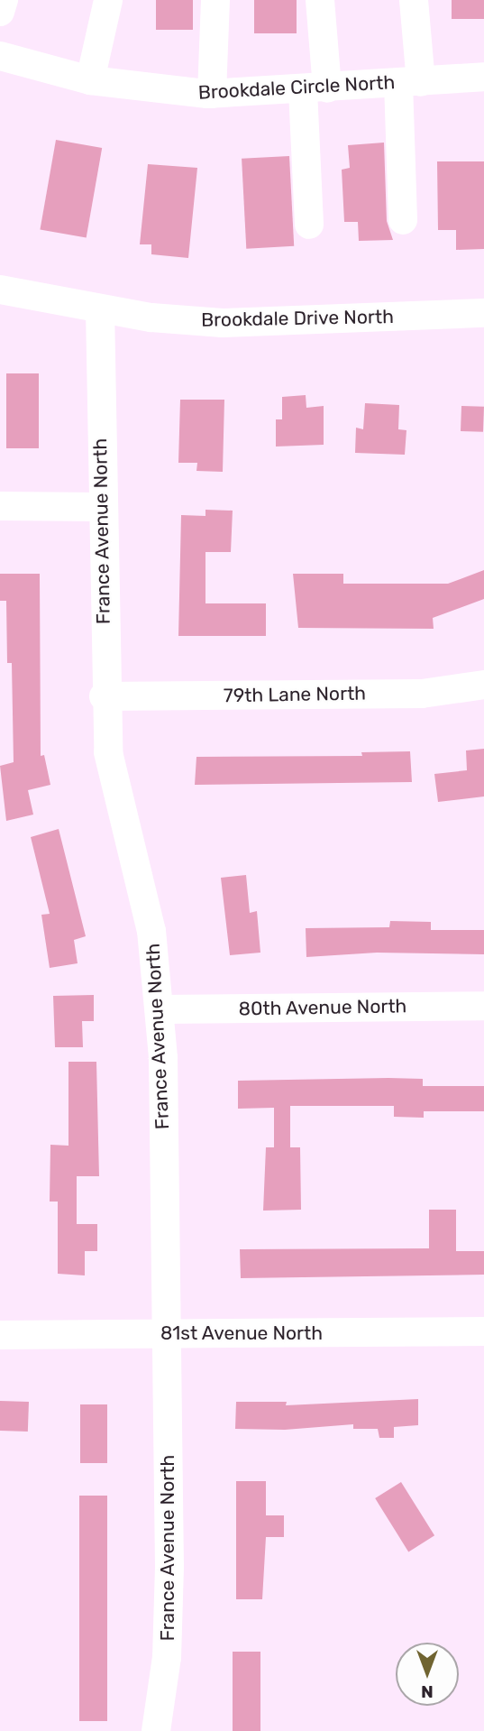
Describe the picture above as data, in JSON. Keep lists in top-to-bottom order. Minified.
{"streets":{"street":["Brookdale Circle North","Brookdale Drive North","France Avenue North","79th Lane North","80th Avenue North","81st Avenue North"]},"crossings":[["Brookdale Drive North","France Avenue North"],["France Avenue North","79th Lane North"],["France Avenue North","80th Avenue North"],["France Avenue North","81st Avenue North"]],"north":"bottom"}
